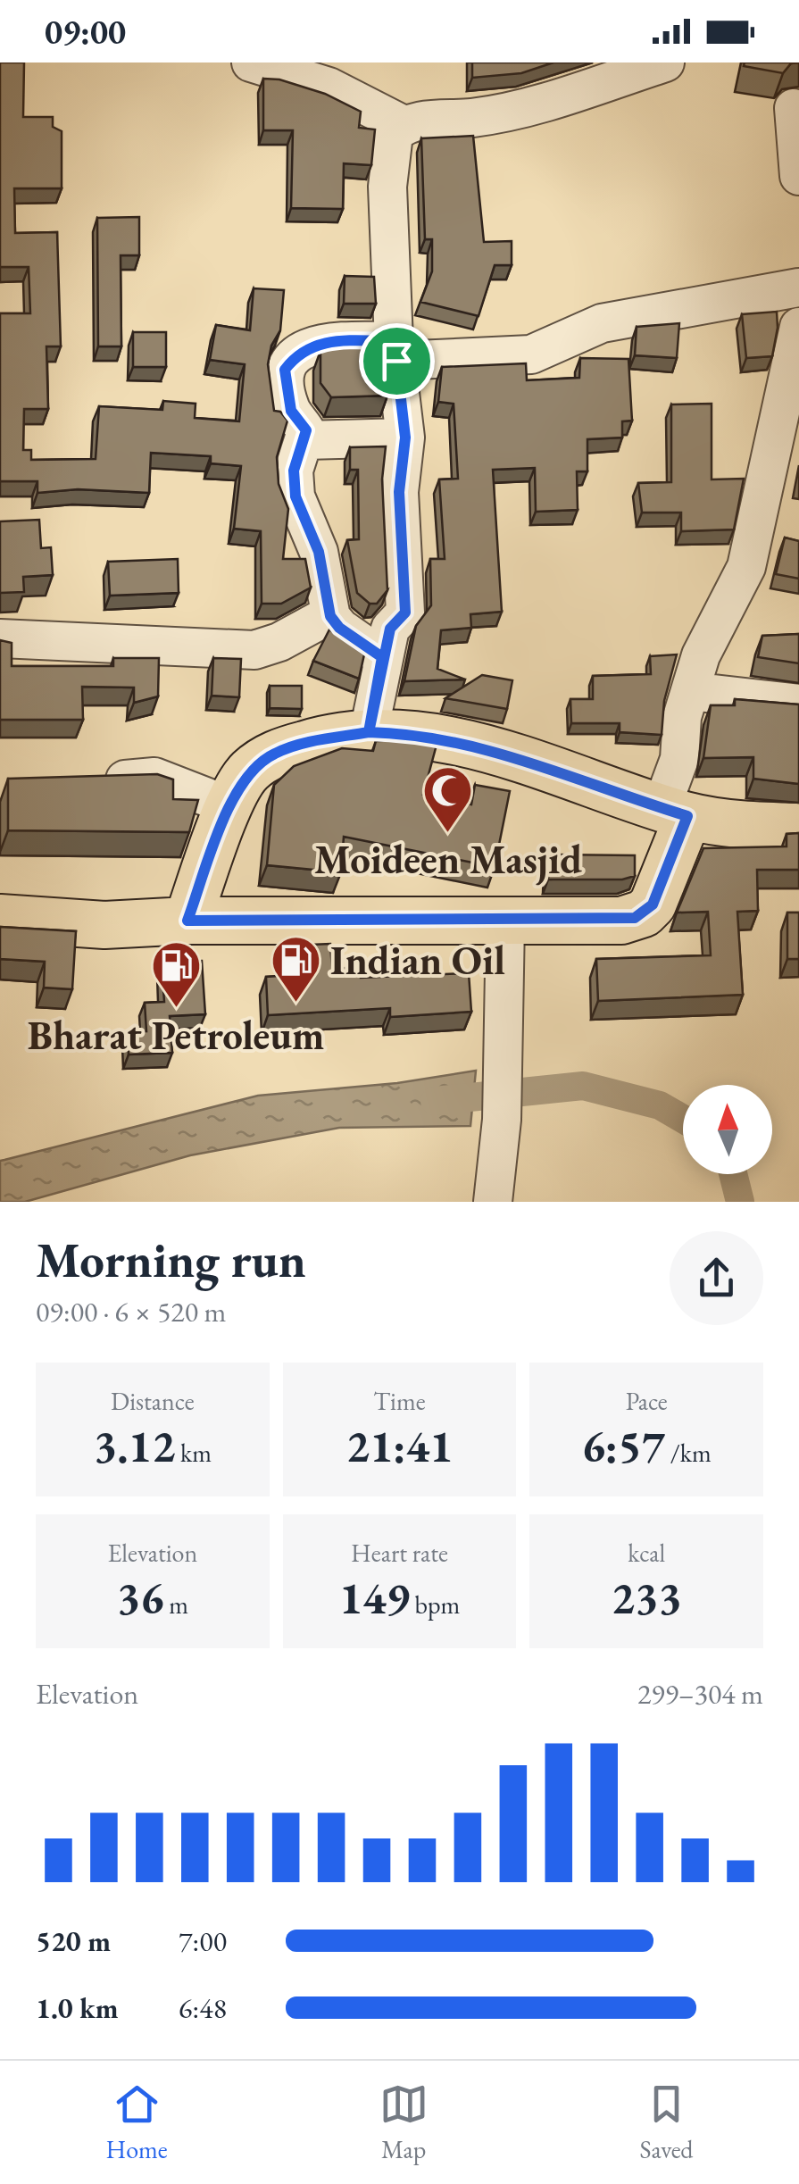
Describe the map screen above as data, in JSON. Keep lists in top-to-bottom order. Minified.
{"places":{"mosque":["Moideen Masjid"],"fuel station":["Indian Oil","Bharat Petroleum"]},"north":"top","page":{"status":"09:00","heading":["Morning run","09:00 · 6 × 520 m"],"stats":[["Distance","3.12 km"],["Time","21:41"],["Pace","6:57 /km"],["Elevation","36 m"],["Heart rate","149 bpm"],["kcal","233"]],"chart":["Elevation","299–304 m"],"list":[{"name":"520 m","note":"7:00"},{"name":"1.0 km","note":"6:48"}],"tabs":["Home","Map","Saved"]}}
